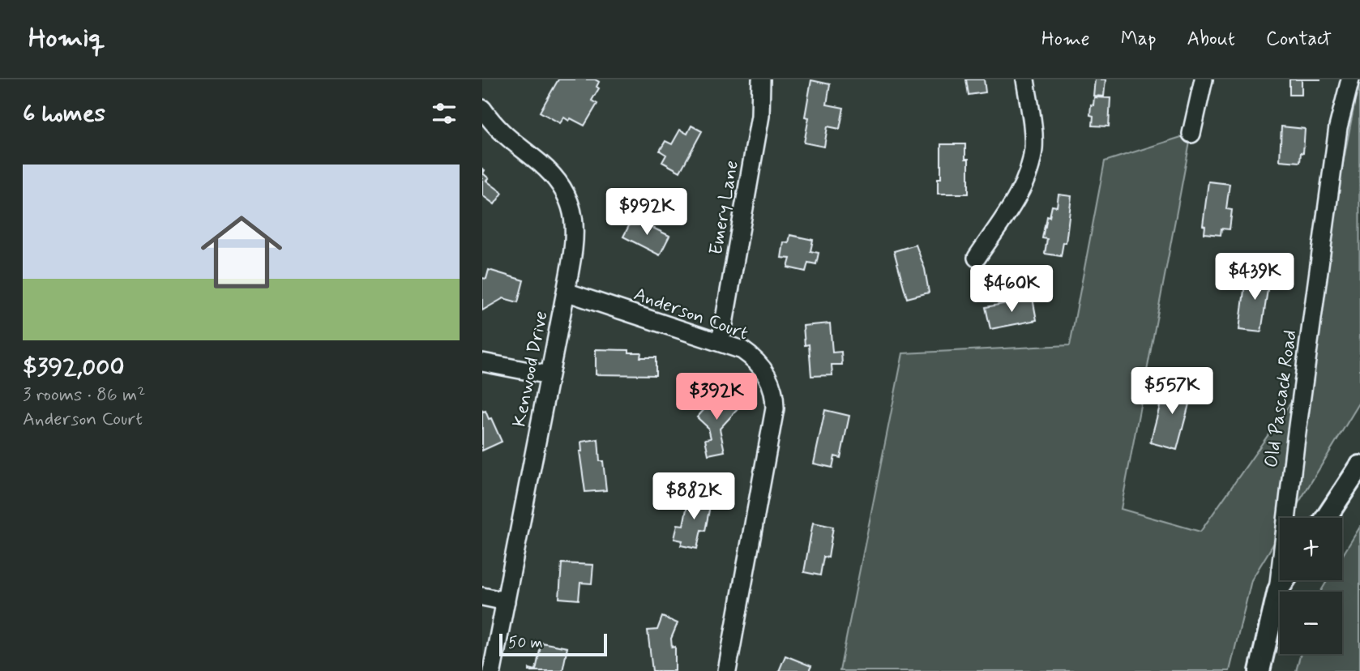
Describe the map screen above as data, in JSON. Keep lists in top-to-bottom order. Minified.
{"streets":{"street":["Emery Lane","Anderson Court","Kenwood Drive","Old Pascack Road"]},"crossings":[["Emery Lane","Anderson Court"],["Anderson Court","Kenwood Drive"]],"scale_bar":"50 m","page":{"header":"Homiq","nav":["Home","Map","About","Contact"],"heading":"6 homes","list":[{"name":"$392,000","note":"3 rooms · 86 m² · Anderson Court"}],"price":["$992K","$439K","$460K","$557K","$392K","$882K"],"map_buttons":["+","−"],"scale":"50 m"}}
